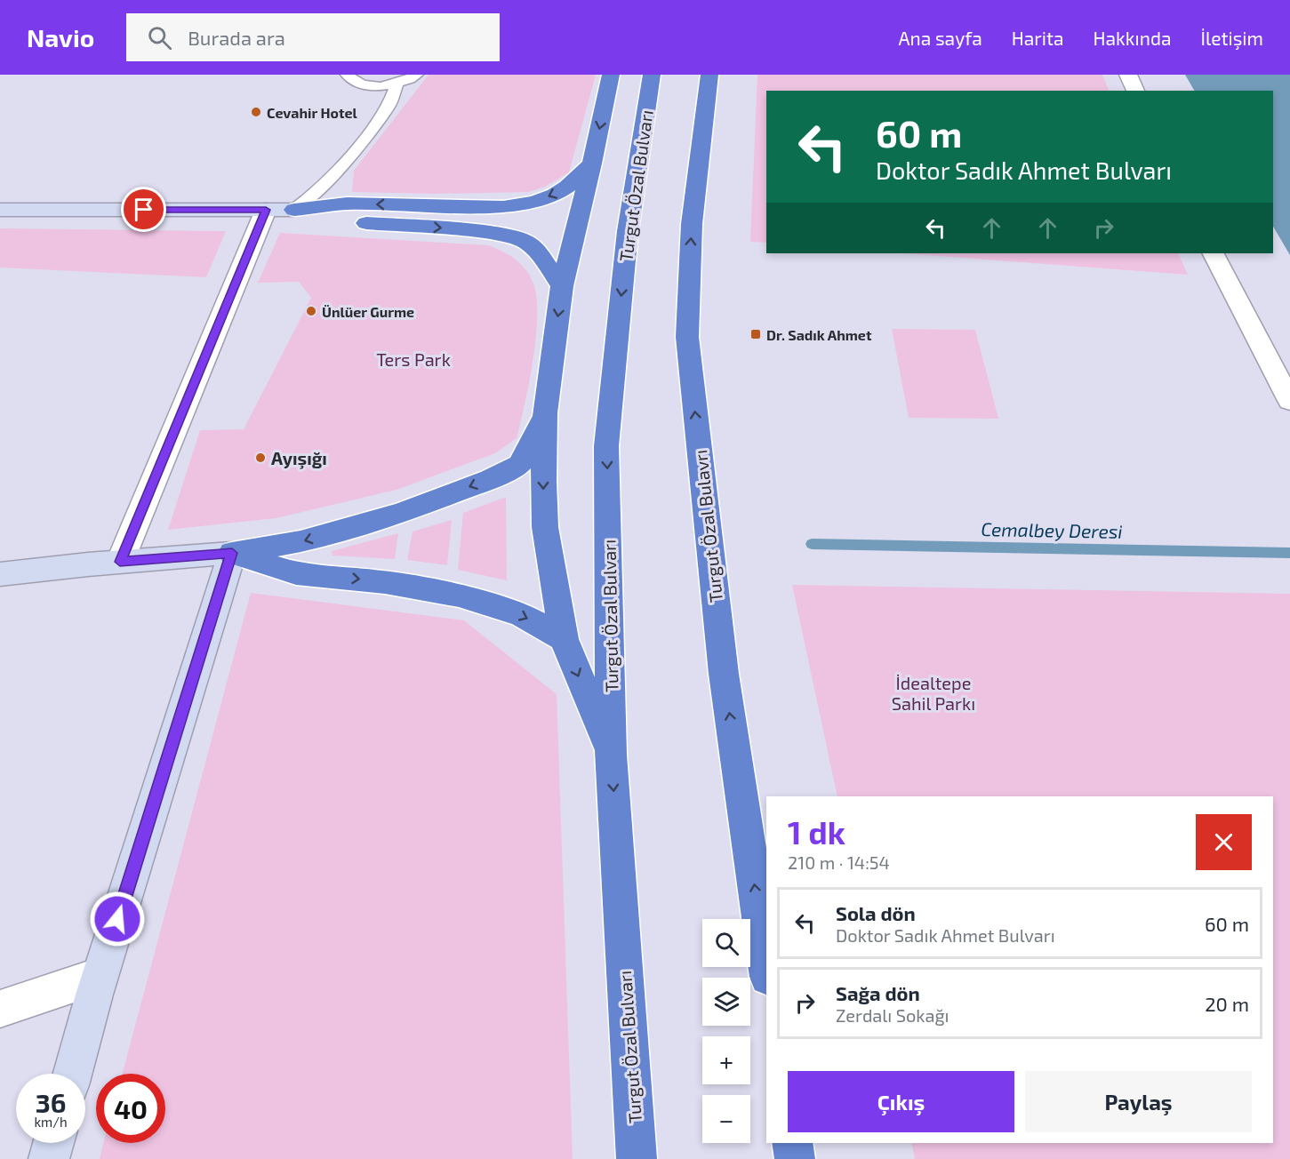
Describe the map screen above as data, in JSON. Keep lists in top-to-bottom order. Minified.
{"streets":{"highway":["Turgut Özal Bulvarı","Turgut Özal Bulavrı"]},"water":["Cemalbey Deresi"],"parks":["Ters Park","İdealtepe Sahil Parkı"],"places":{"other":["Cevahir Hotel","Ünlüer Gurme","Ayışığı"],"transit":["Dr. Sadık Ahmet"]},"page":{"header":"Navio","search":"Burada ara","nav":["Ana sayfa","Harita","Hakkında","İletişim"],"turn":["60 m","Doktor Sadık Ahmet Bulvarı"],"heading":["1 dk","210 m · 14:54"],"list":[{"name":"Sola dön","note":"Doktor Sadık Ahmet Bulvarı","value":"60 m"},{"name":"Sağa dön","note":"Zerdalı Sokağı","value":"20 m"}],"map_buttons":["+","−"],"buttons":["Çıkış","Paylaş"],"speed":"36 km/h","limit":"40"}}
